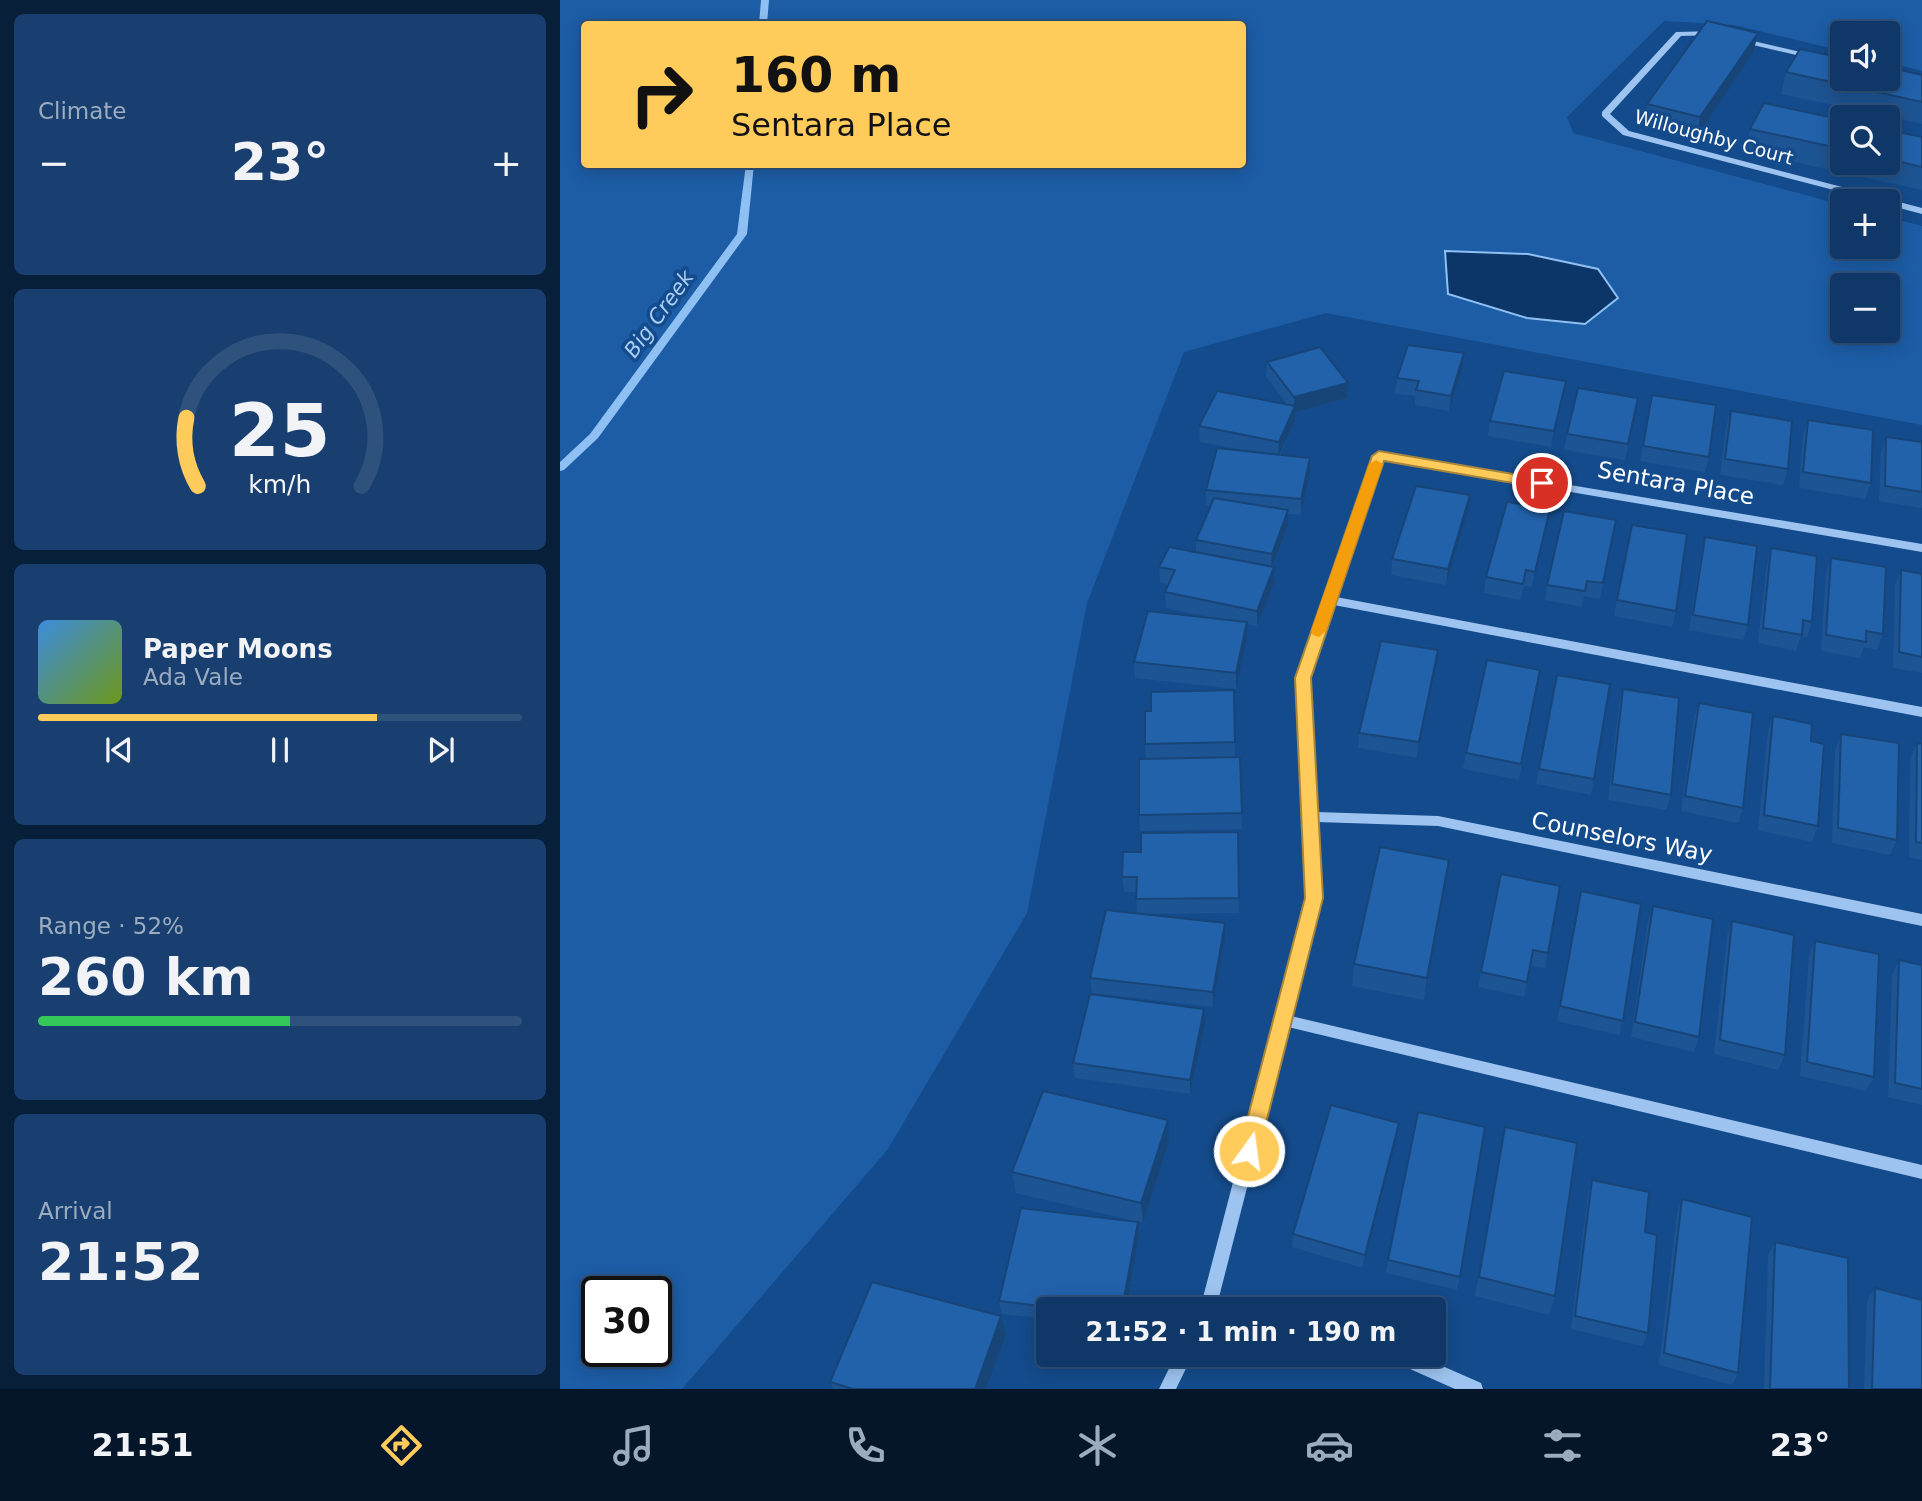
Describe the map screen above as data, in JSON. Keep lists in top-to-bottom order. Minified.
{"streets":{"street":["Willoughby Court","Sentara Place","Counselors Way"]},"crossings":[["Sentara Place","Counselors Way"]],"water":["Big Creek"],"page":{"tile":["Climate",["Range · 52%","260 km"],["Arrival","21:52"]],"map_buttons":["+","−"],"turn":["160 m","Sentara Place"],"heat":["−","23°","+"],"song":["Paper Moons","Ada Vale"],"limit":"30","trip":"21:52 · 1 min · 190 m","tabs":["21:51","23°"],"gauge":["25","km/h"]}}
